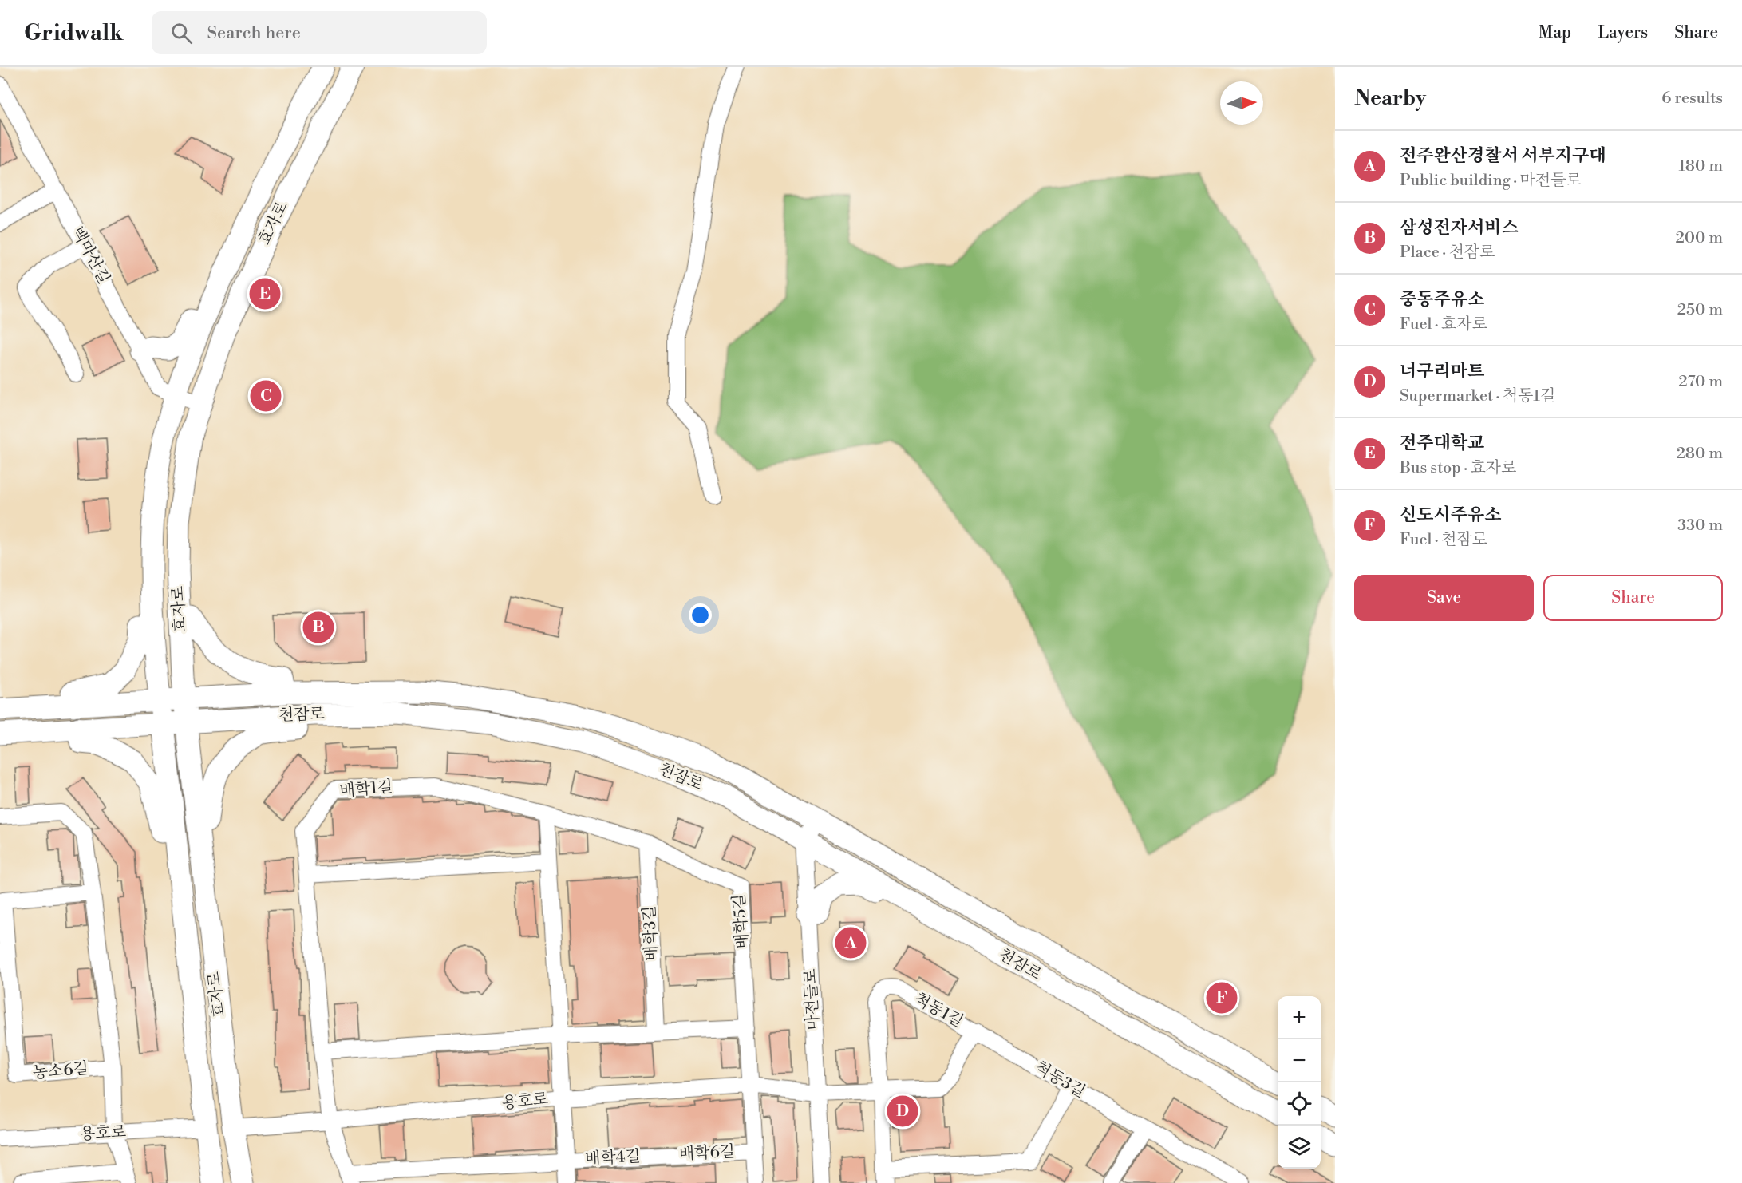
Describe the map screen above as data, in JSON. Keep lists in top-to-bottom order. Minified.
{"streets":{"street":["효자로","백마산길","천잠로","배학1길","배학5길","배학3길","마전들로","척동1길","농소6길","척동3길","용호로","배학6길","배학4길"]},"crossings":[["효자로","백마산길"],["효자로","천잠로"],["효자로","용호로"],["천잠로","마전들로"],["배학1길","용호로"],["배학1길","배학4길"],["배학5길","배학3길"],["배학5길","용호로"],["배학5길","배학6길"],["마전들로","용호로"],["척동1길","척동3길"],["척동1길","용호로"],["농소6길","용호로"],["용호로","배학6길"],["용호로","배학4길"],["배학6길","배학4길"]],"north":"right","page":{"header":"Gridwalk","search":"Search here","nav":["Map","Layers","Share"],"heading":["Nearby","6 results"],"list":[{"mark":"A","name":"전주완산경찰서 서부지구대","note":"Public building · 마전들로","value":"180 m"},{"mark":"B","name":"삼성전자서비스","note":"Place · 천잠로","value":"200 m"},{"mark":"C","name":"중동주유소","note":"Fuel · 효자로","value":"250 m"},{"mark":"D","name":"너구리마트","note":"Supermarket · 척동1길","value":"270 m"},{"mark":"E","name":"전주대학교","note":"Bus stop · 효자로","value":"280 m"},{"mark":"F","name":"신도시주유소","note":"Fuel · 천잠로","value":"330 m"}],"pins":["E","C","B","A","F","D"],"buttons":["Save","Share"],"map_buttons":["+","−"]}}
